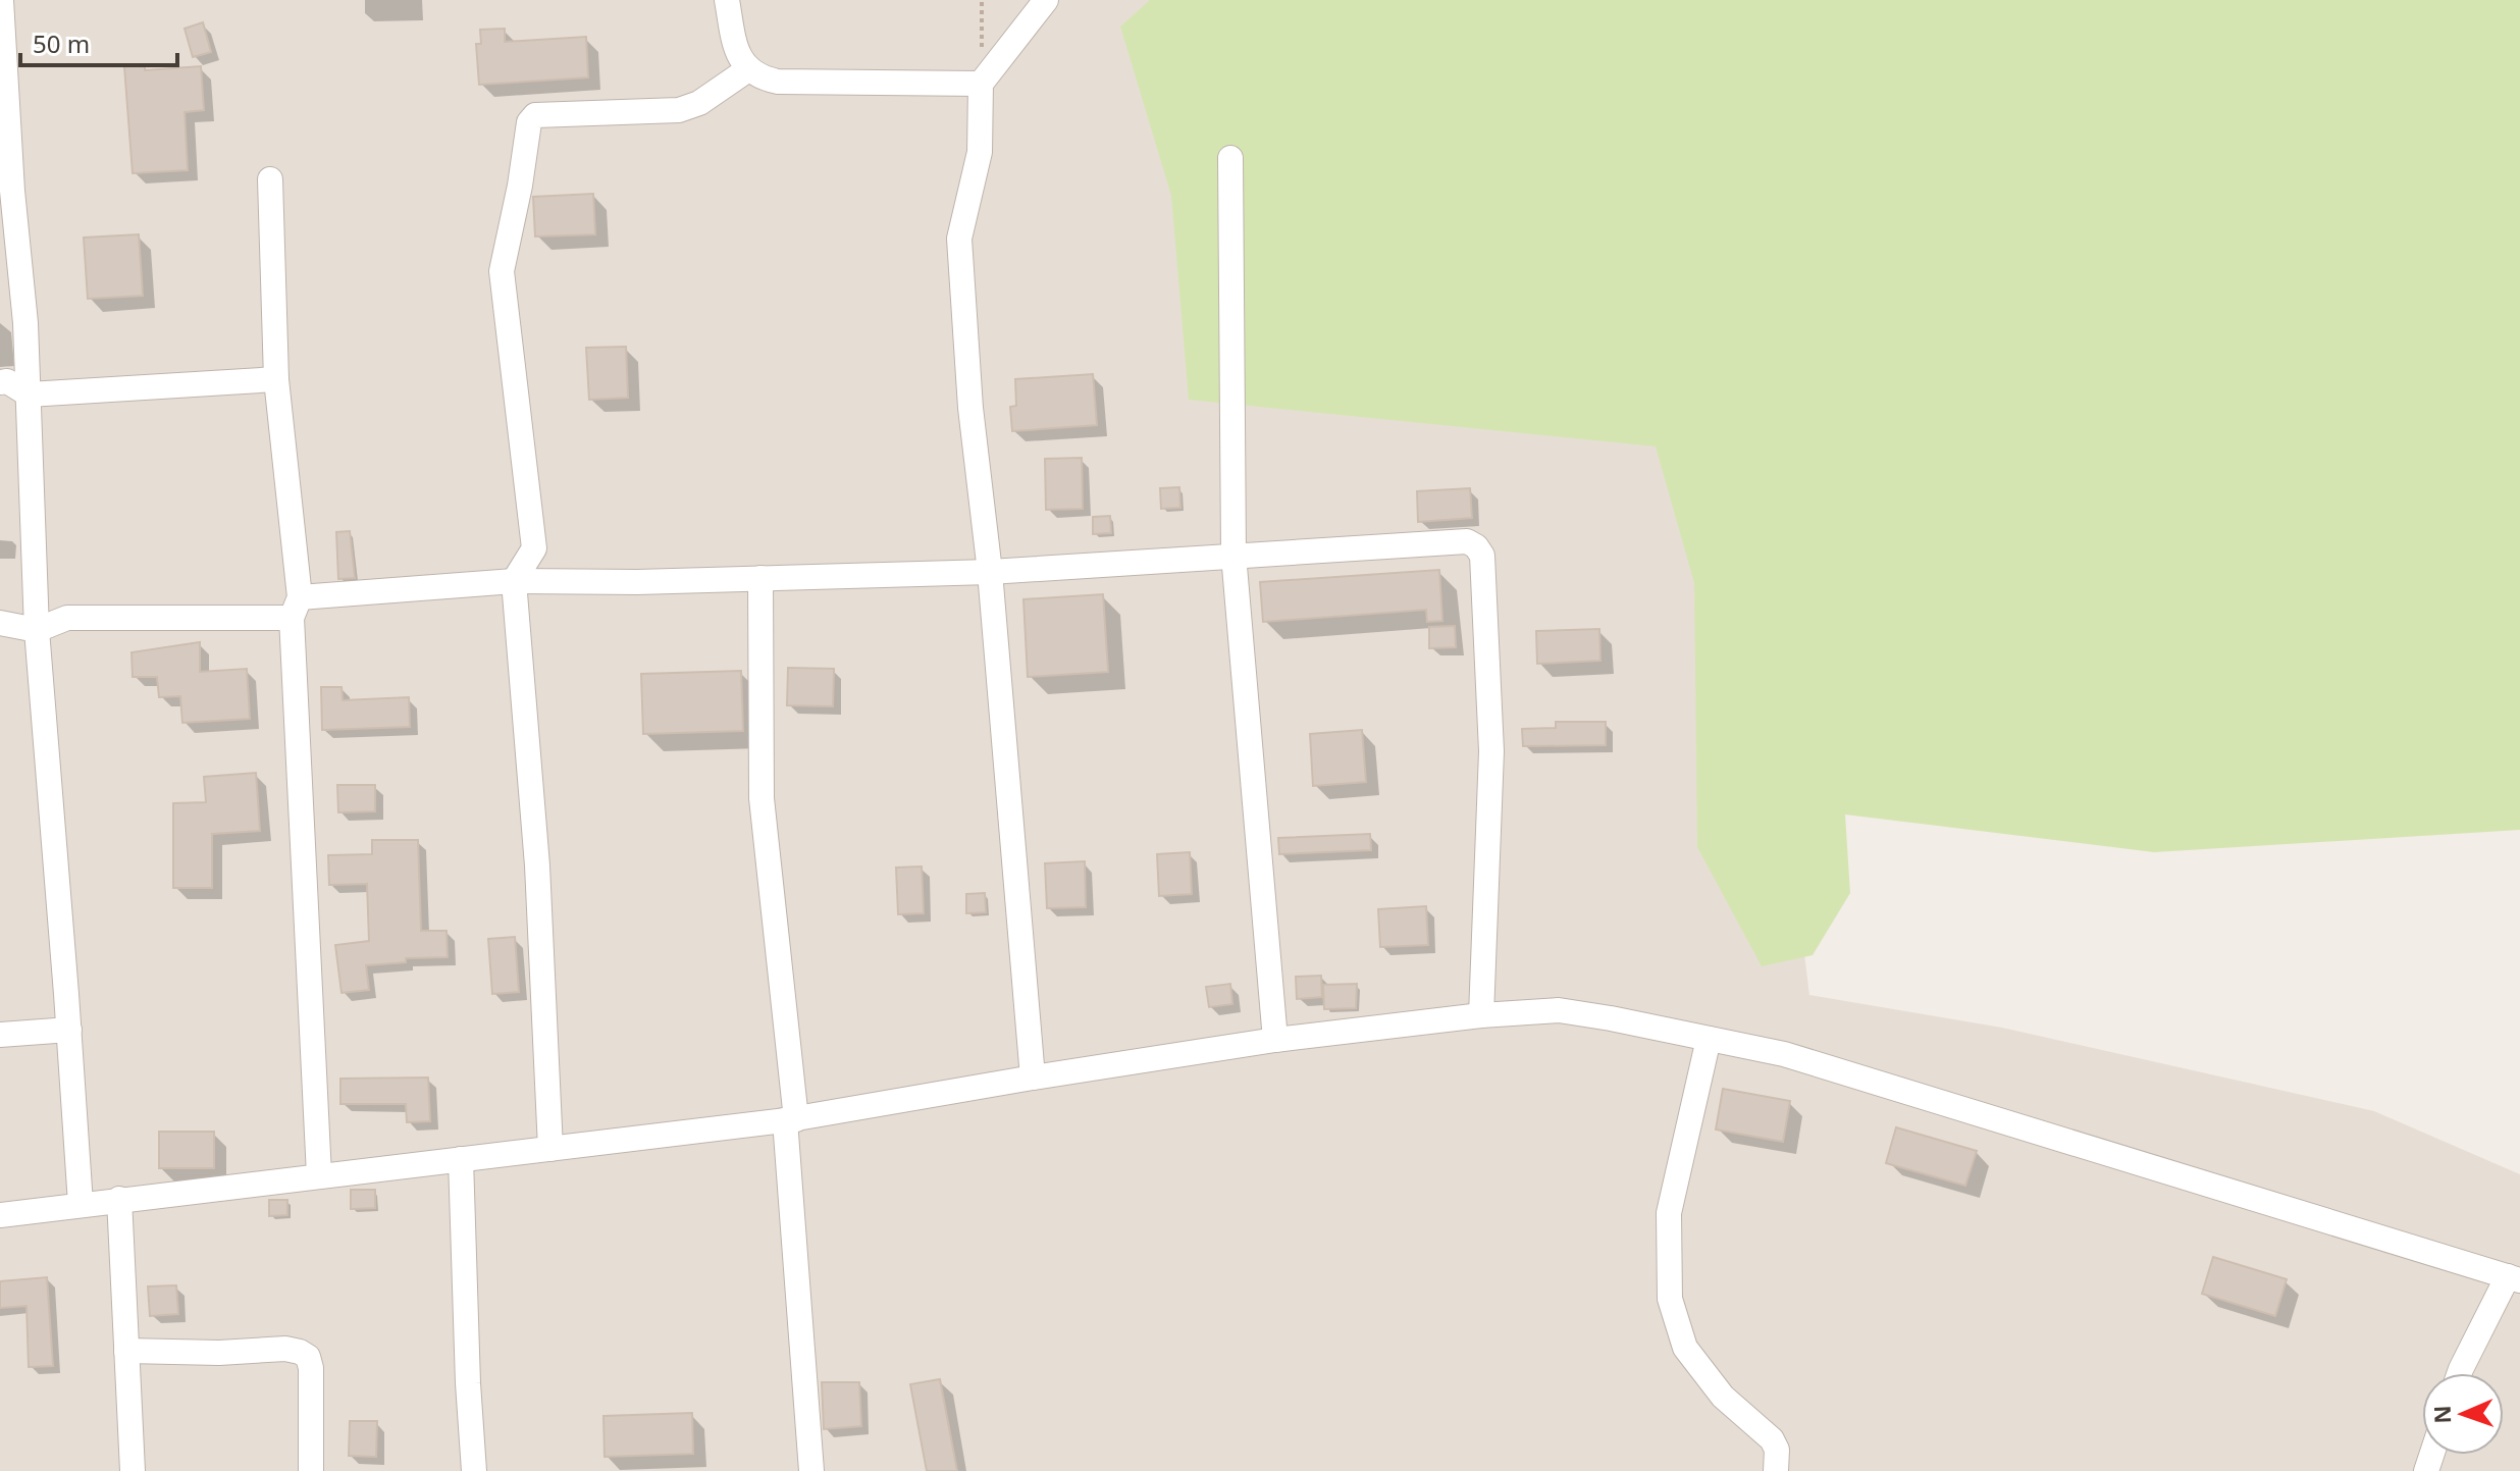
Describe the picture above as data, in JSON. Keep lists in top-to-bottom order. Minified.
{"scale_bar":"50 m","north":"left"}
